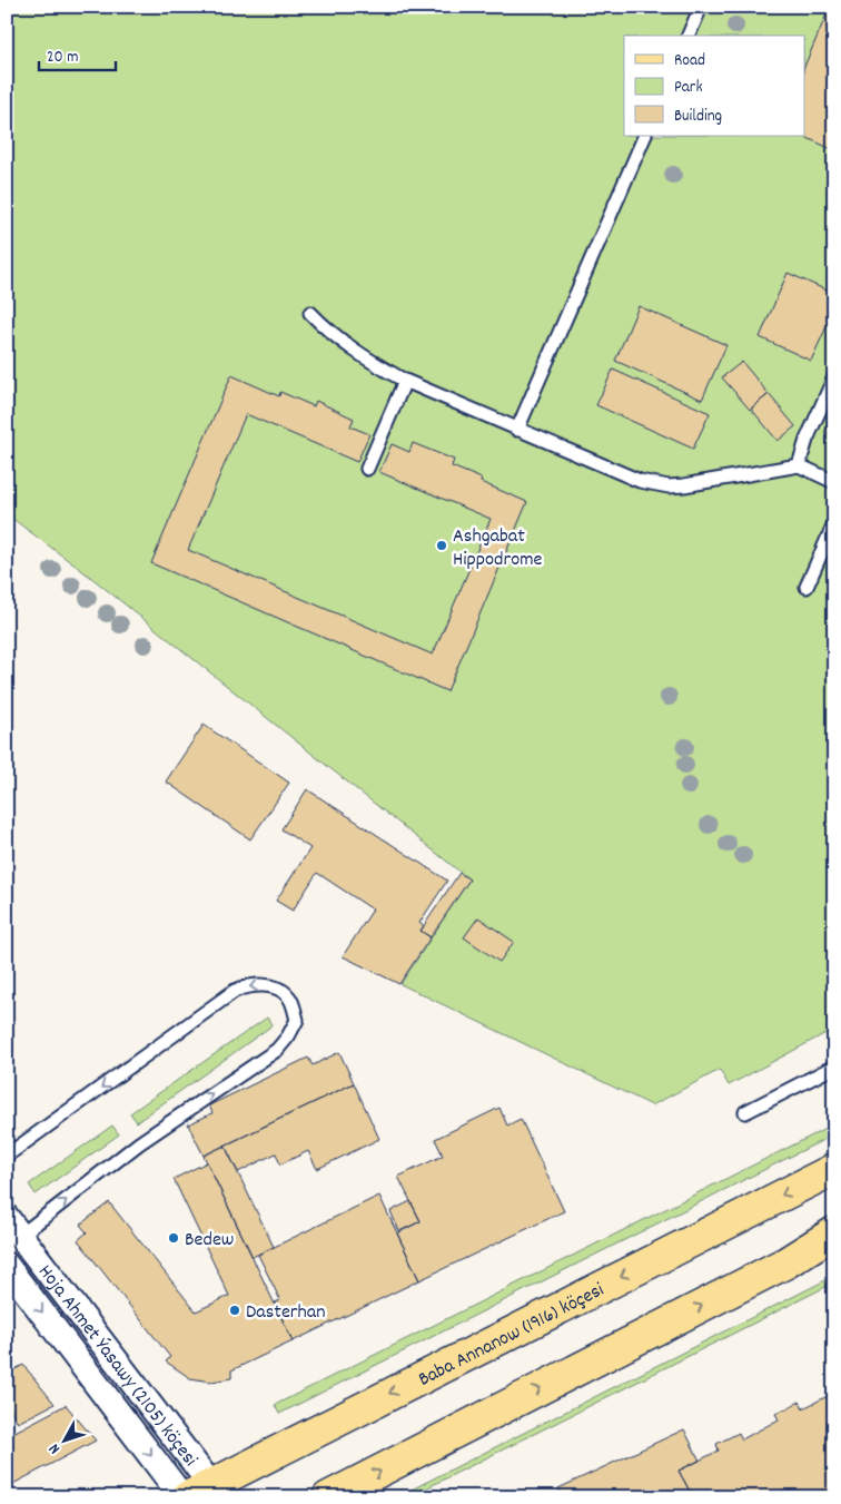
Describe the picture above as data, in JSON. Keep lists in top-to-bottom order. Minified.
{"streets":{"main road":["Baba Annanow (1916) köçesi"],"street":["Hoja Ahmet Ýasawy (2105) köçesi"]},"crossings":[["Baba Annanow (1916) köçesi","Hoja Ahmet Ýasawy (2105) köçesi"]],"places":["Ashgabat Hippodrome","Bedew","Dasterhan"],"legend":["Road","Park","Building"],"scale_bar":"20 m","north":"bottom left"}
